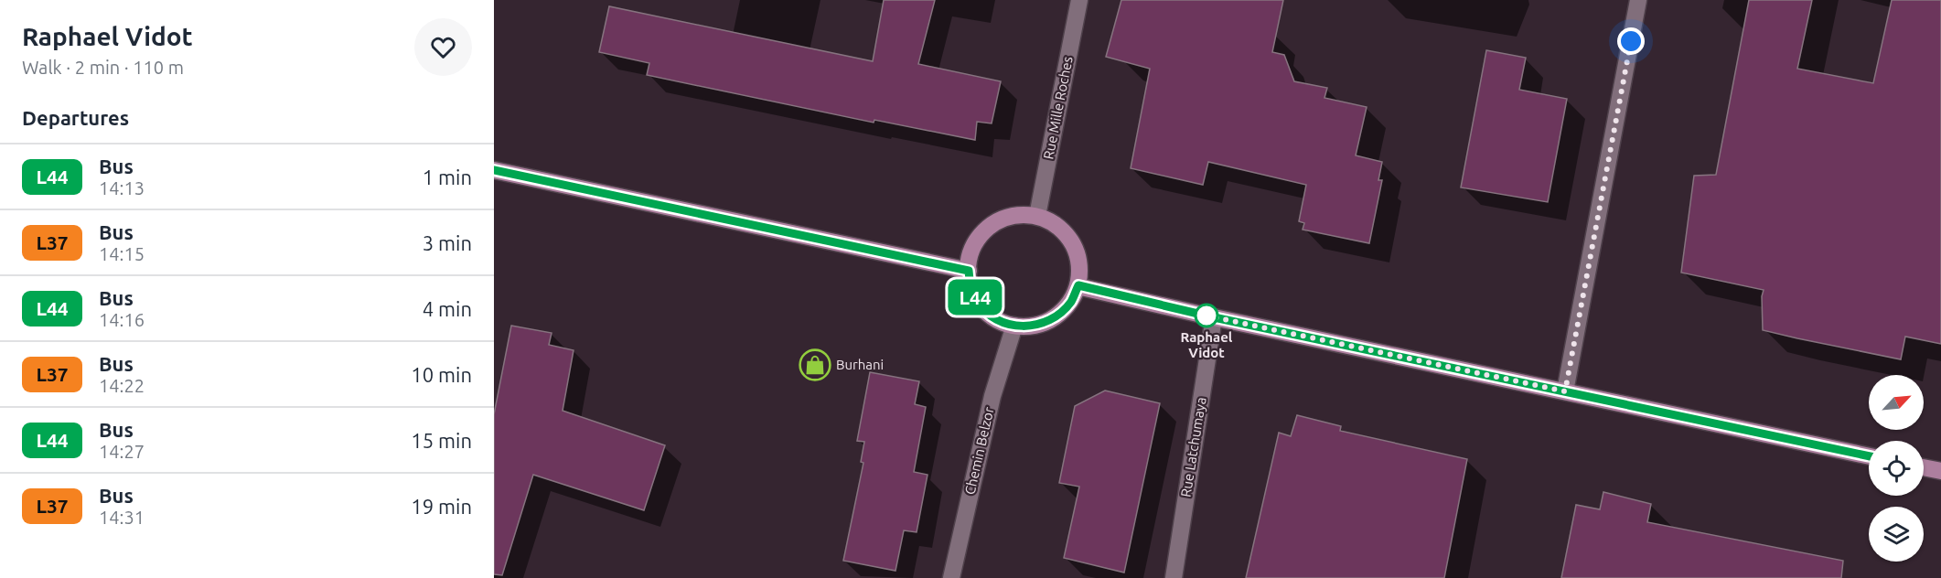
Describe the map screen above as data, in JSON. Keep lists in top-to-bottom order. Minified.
{"streets":{"street":["Rue Mille Roches","Rue Latchumaya","Chemin Belzor"]},"crossings":[["Rue Mille Roches","Chemin Belzor"]],"places":{"other":["Raphael Vidot"],"shop":["Burhani"]},"lines":["bus line L44"],"north":"top right","page":{"heading":[["Raphael Vidot","Walk · 2 min · 110 m"],"Departures"],"on_map":"L44","list":[{"mark":"L44","name":"Bus","note":"14:13","value":"1 min"},{"mark":"L37","name":"Bus","note":"14:15","value":"3 min"},{"mark":"L44","name":"Bus","note":"14:16","value":"4 min"},{"mark":"L37","name":"Bus","note":"14:22","value":"10 min"},{"mark":"L44","name":"Bus","note":"14:27","value":"15 min"},{"mark":"L37","name":"Bus","note":"14:31","value":"19 min"}]}}
